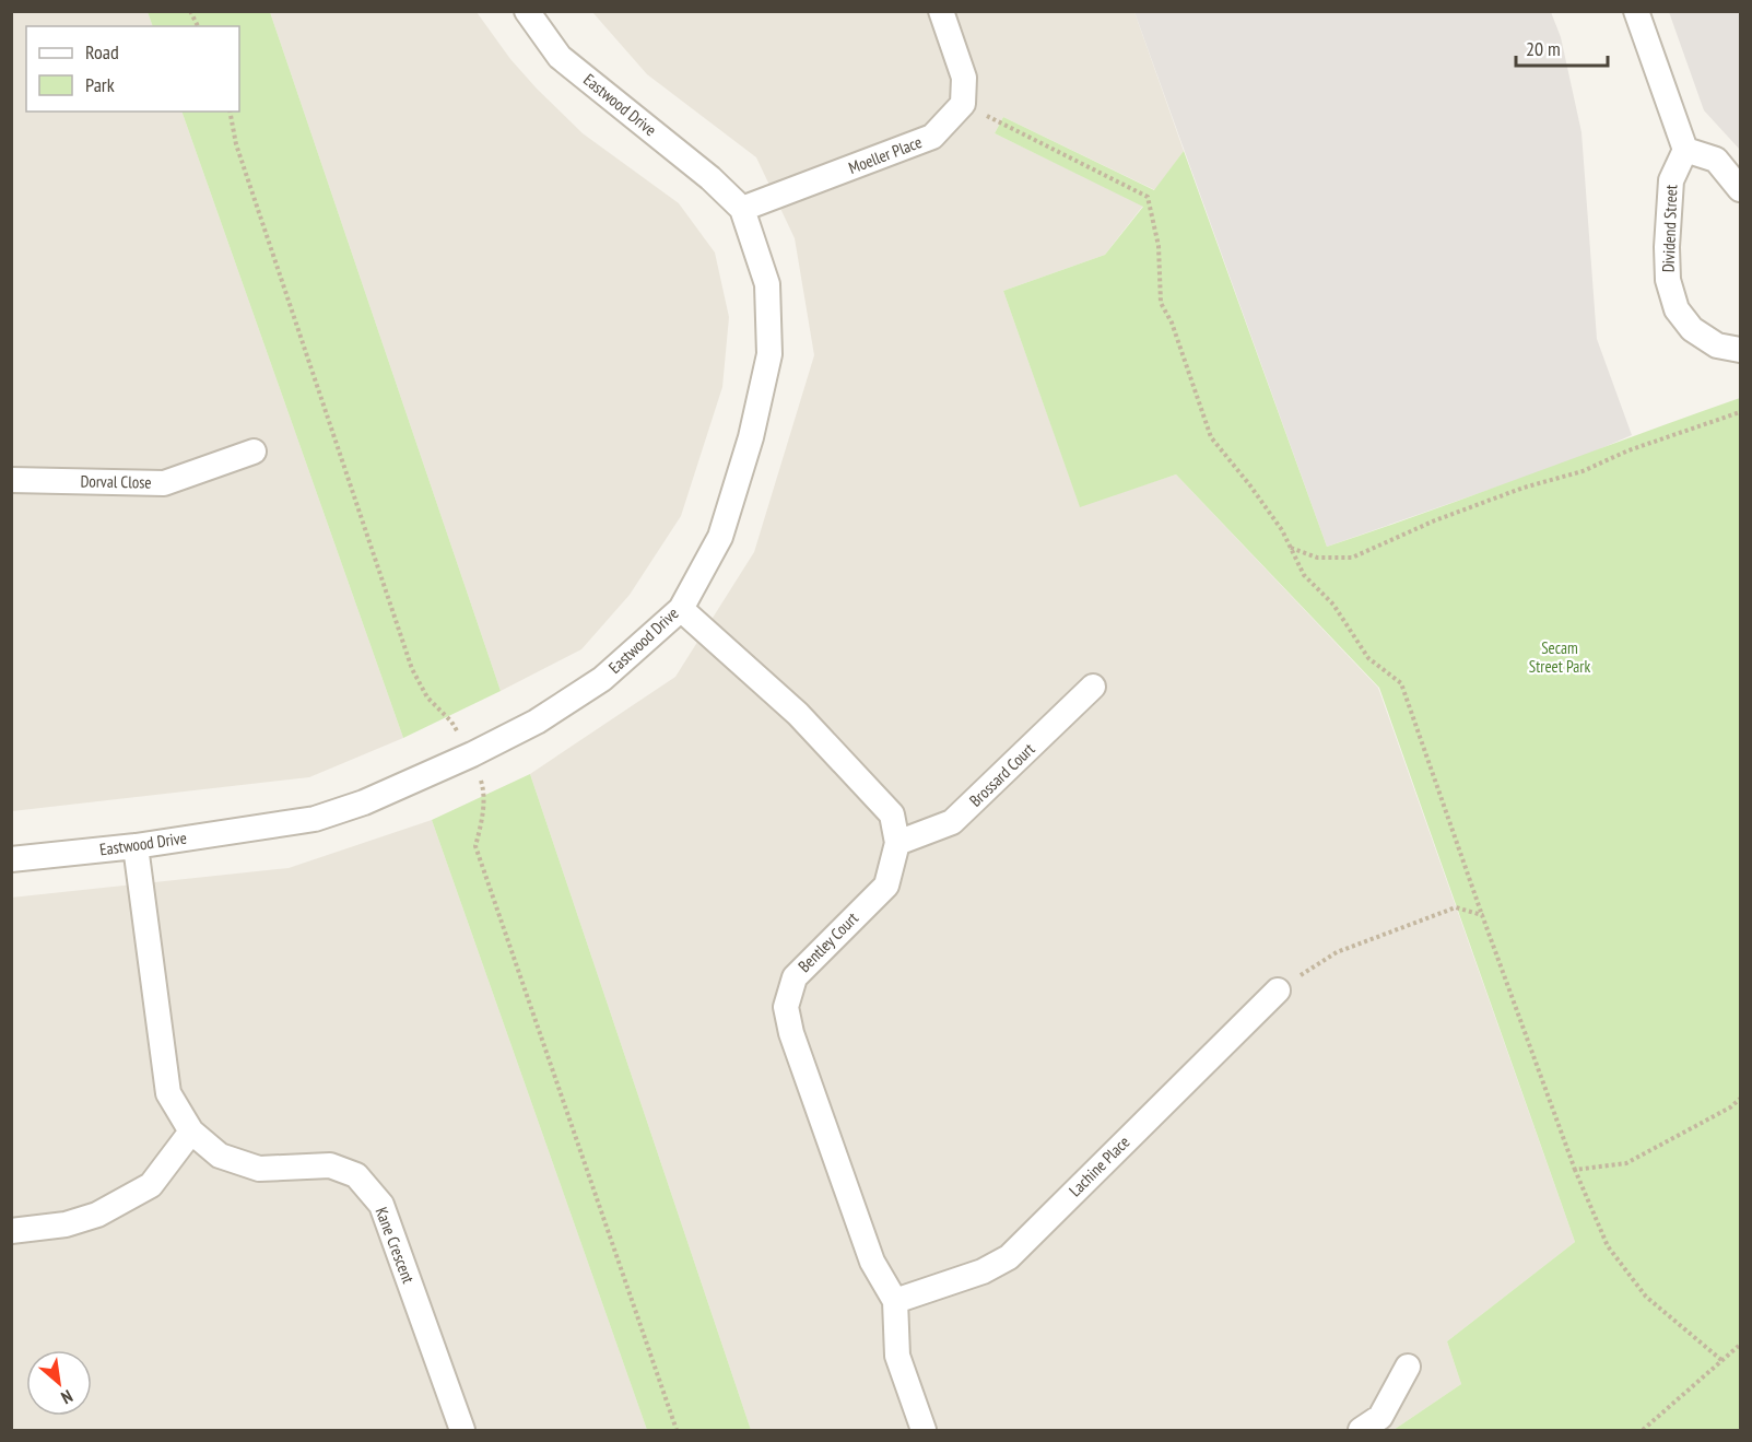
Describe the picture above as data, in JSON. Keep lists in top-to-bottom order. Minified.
{"streets":{"street":["Eastwood Drive","Moeller Place","Dividend Street","Dorval Close","Brossard Court","Bentley Court","Lachine Place","Kane Crescent"]},"crossings":[["Eastwood Drive","Moeller Place"],["Eastwood Drive","Bentley Court"],["Eastwood Drive","Kane Crescent"],["Brossard Court","Bentley Court"],["Bentley Court","Lachine Place"]],"parks":["Secam Street Park"],"legend":["Road","Park"],"scale_bar":"20 m","north":"bottom right"}
